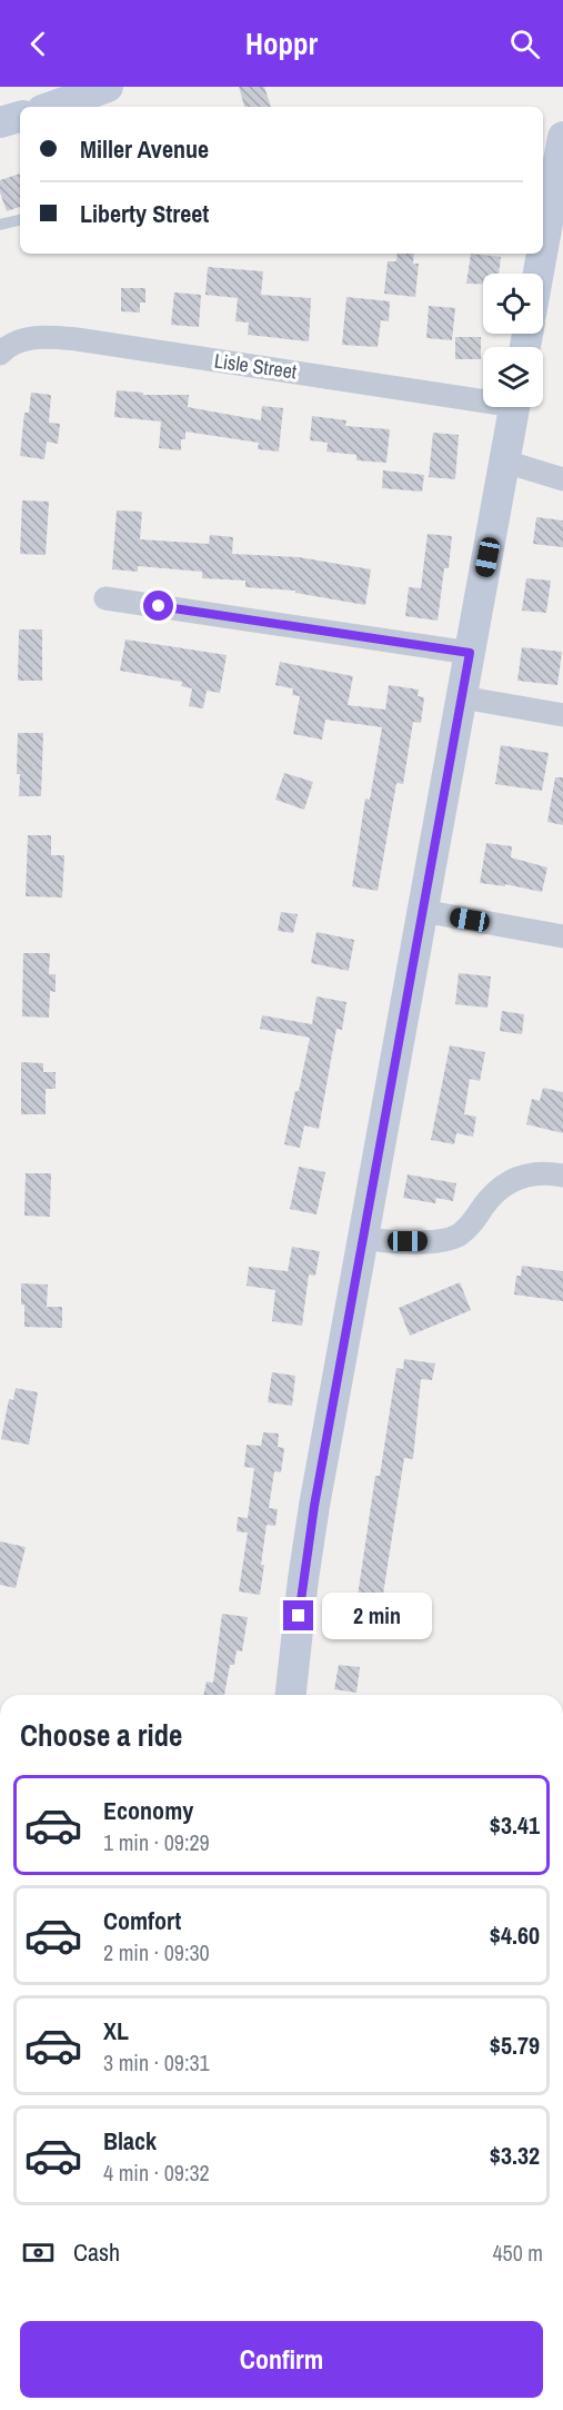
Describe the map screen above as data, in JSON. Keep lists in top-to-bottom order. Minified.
{"streets":{"street":["Lisle Street"]},"page":{"header":"Hoppr","banner":["Miller Avenue","Liberty Street"],"bubble":"2 min","heading":"Choose a ride","list":[{"name":"Economy","note":"1 min · 09:29","value":"$3.41"},{"name":"Comfort","note":"2 min · 09:30","value":"$4.60"},{"name":"XL","note":"3 min · 09:31","value":"$5.79"},{"name":"Black","note":"4 min · 09:32","value":"$3.32"}],"pay":["Cash","450 m"],"buttons":"Confirm"}}
